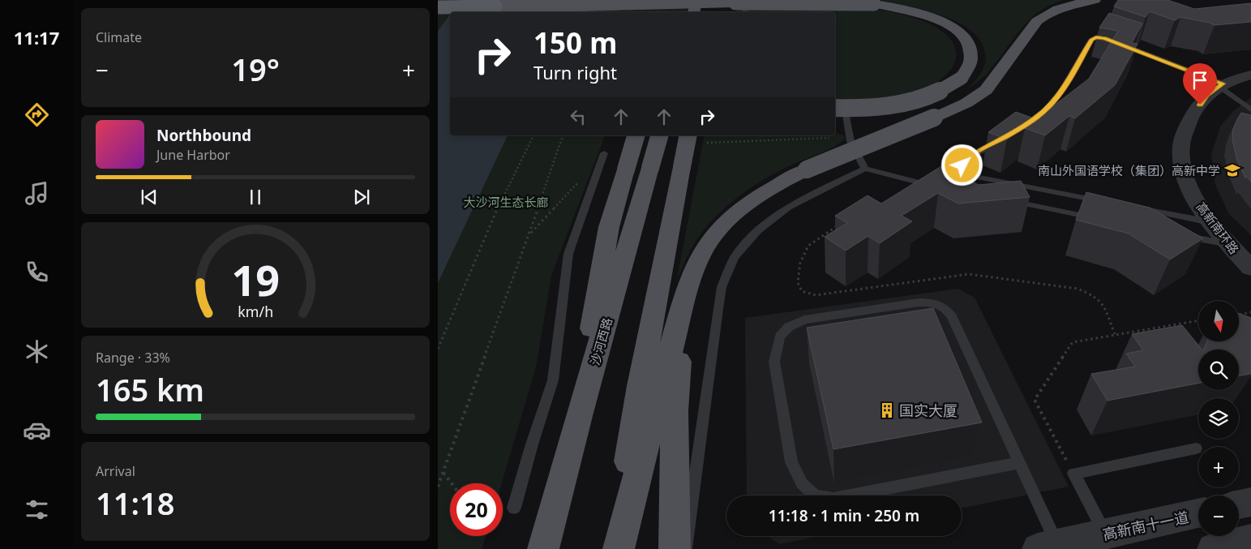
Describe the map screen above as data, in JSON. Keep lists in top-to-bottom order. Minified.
{"streets":{"main road":["沙河西路"],"street":["高新南环路","高新南十一道"]},"parks":["大沙河生态长廊"],"places":{"school or university":["南山外国语学校（集团）高新中学"],"building":["国实大厦"]},"north":"bottom","page":{"tabs":"11:17","tile":["Climate",["Range · 33%","165 km"],["Arrival","11:18"]],"turn":["150 m","Turn right"],"heat":["−","19°","+"],"song":["Northbound","June Harbor"],"map_buttons":["+","−"],"limit":"20","trip":"11:18 · 1 min · 250 m","gauge":["19","km/h"]}}
